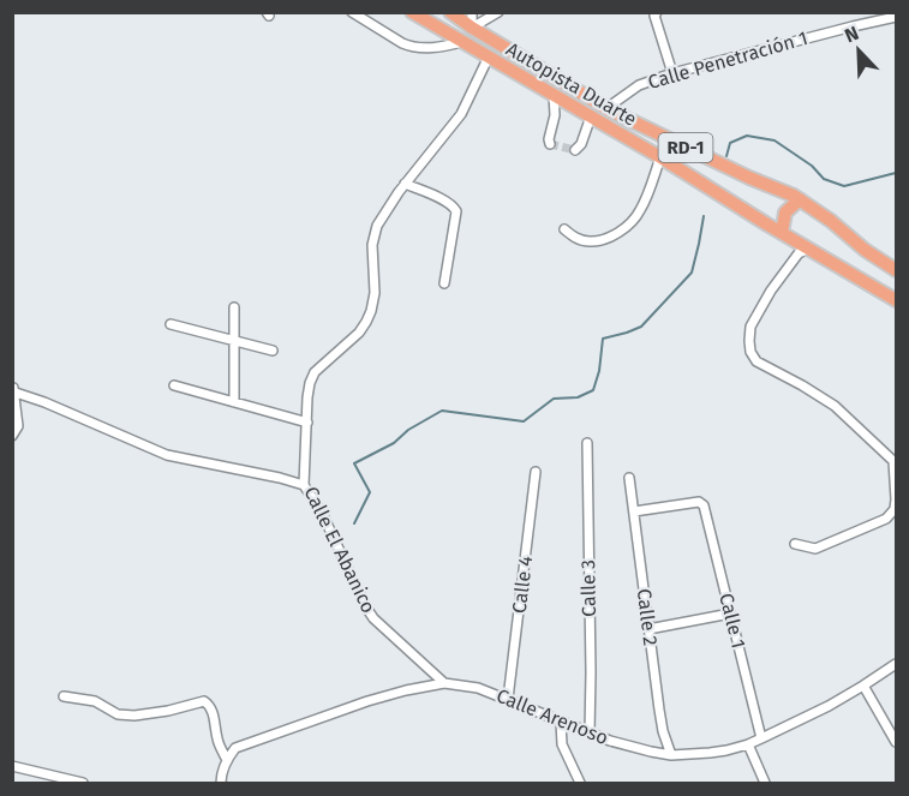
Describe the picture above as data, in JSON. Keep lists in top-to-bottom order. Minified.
{"streets":{"highway":["Autopista Duarte","RD-1"],"street":["Calle Penetración 1","Calle El Abanico","Calle 4","Calle 3","Calle 2","Calle 1","Calle Arenoso"]},"crossings":[["Calle Penetración 1","Autopista Duarte"],["Autopista Duarte","Calle El Abanico"],["Calle El Abanico","Calle Arenoso"],["Calle 4","Calle Arenoso"],["Calle 3","Calle Arenoso"],["Calle 2","Calle 1"],["Calle 2","Calle Arenoso"],["Calle 1","Calle Arenoso"]],"north":"top left"}
